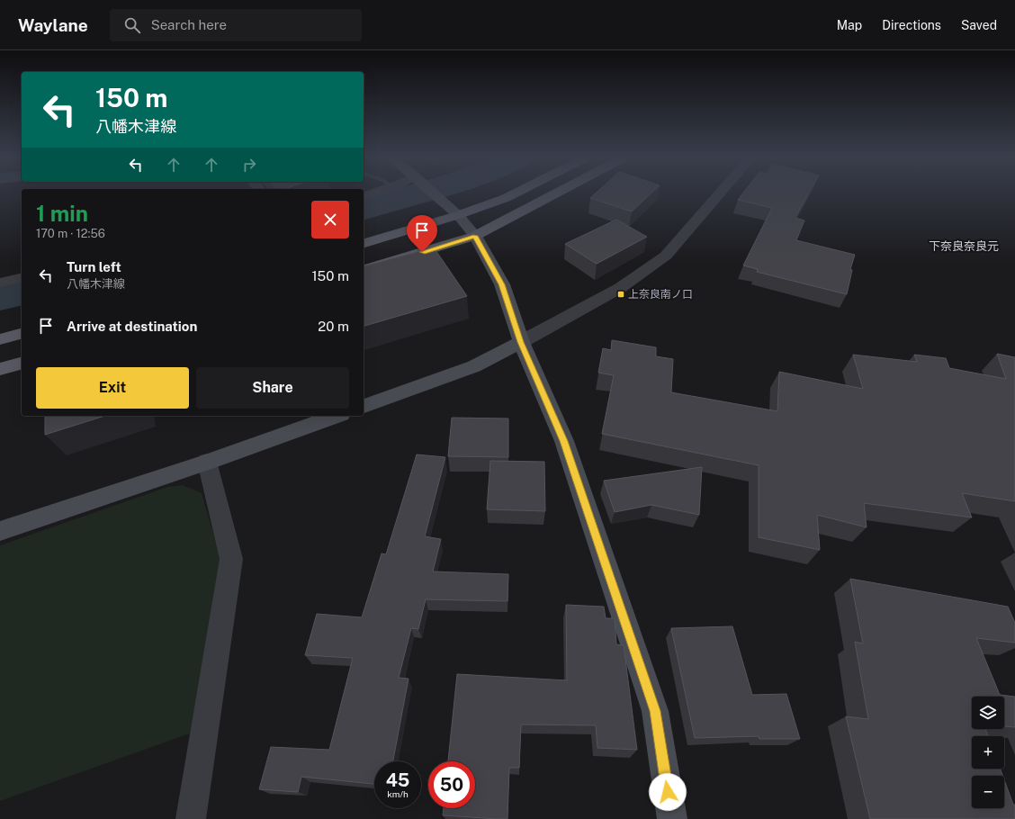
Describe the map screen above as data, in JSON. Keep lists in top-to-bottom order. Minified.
{"districts":["下奈良奈良元"],"places":{"transit":["上奈良南ノ口"]},"page":{"header":"Waylane","search":"Search here","nav":["Map","Directions","Saved"],"turn":["150 m","八幡木津線"],"heading":["1 min","170 m · 12:56"],"list":[{"name":"Turn left","note":"八幡木津線","value":"150 m"},{"name":"Arrive at destination","value":"20 m"}],"buttons":["Exit","Share"],"map_buttons":["+","−"],"speed":"45 km/h","limit":"50"}}
